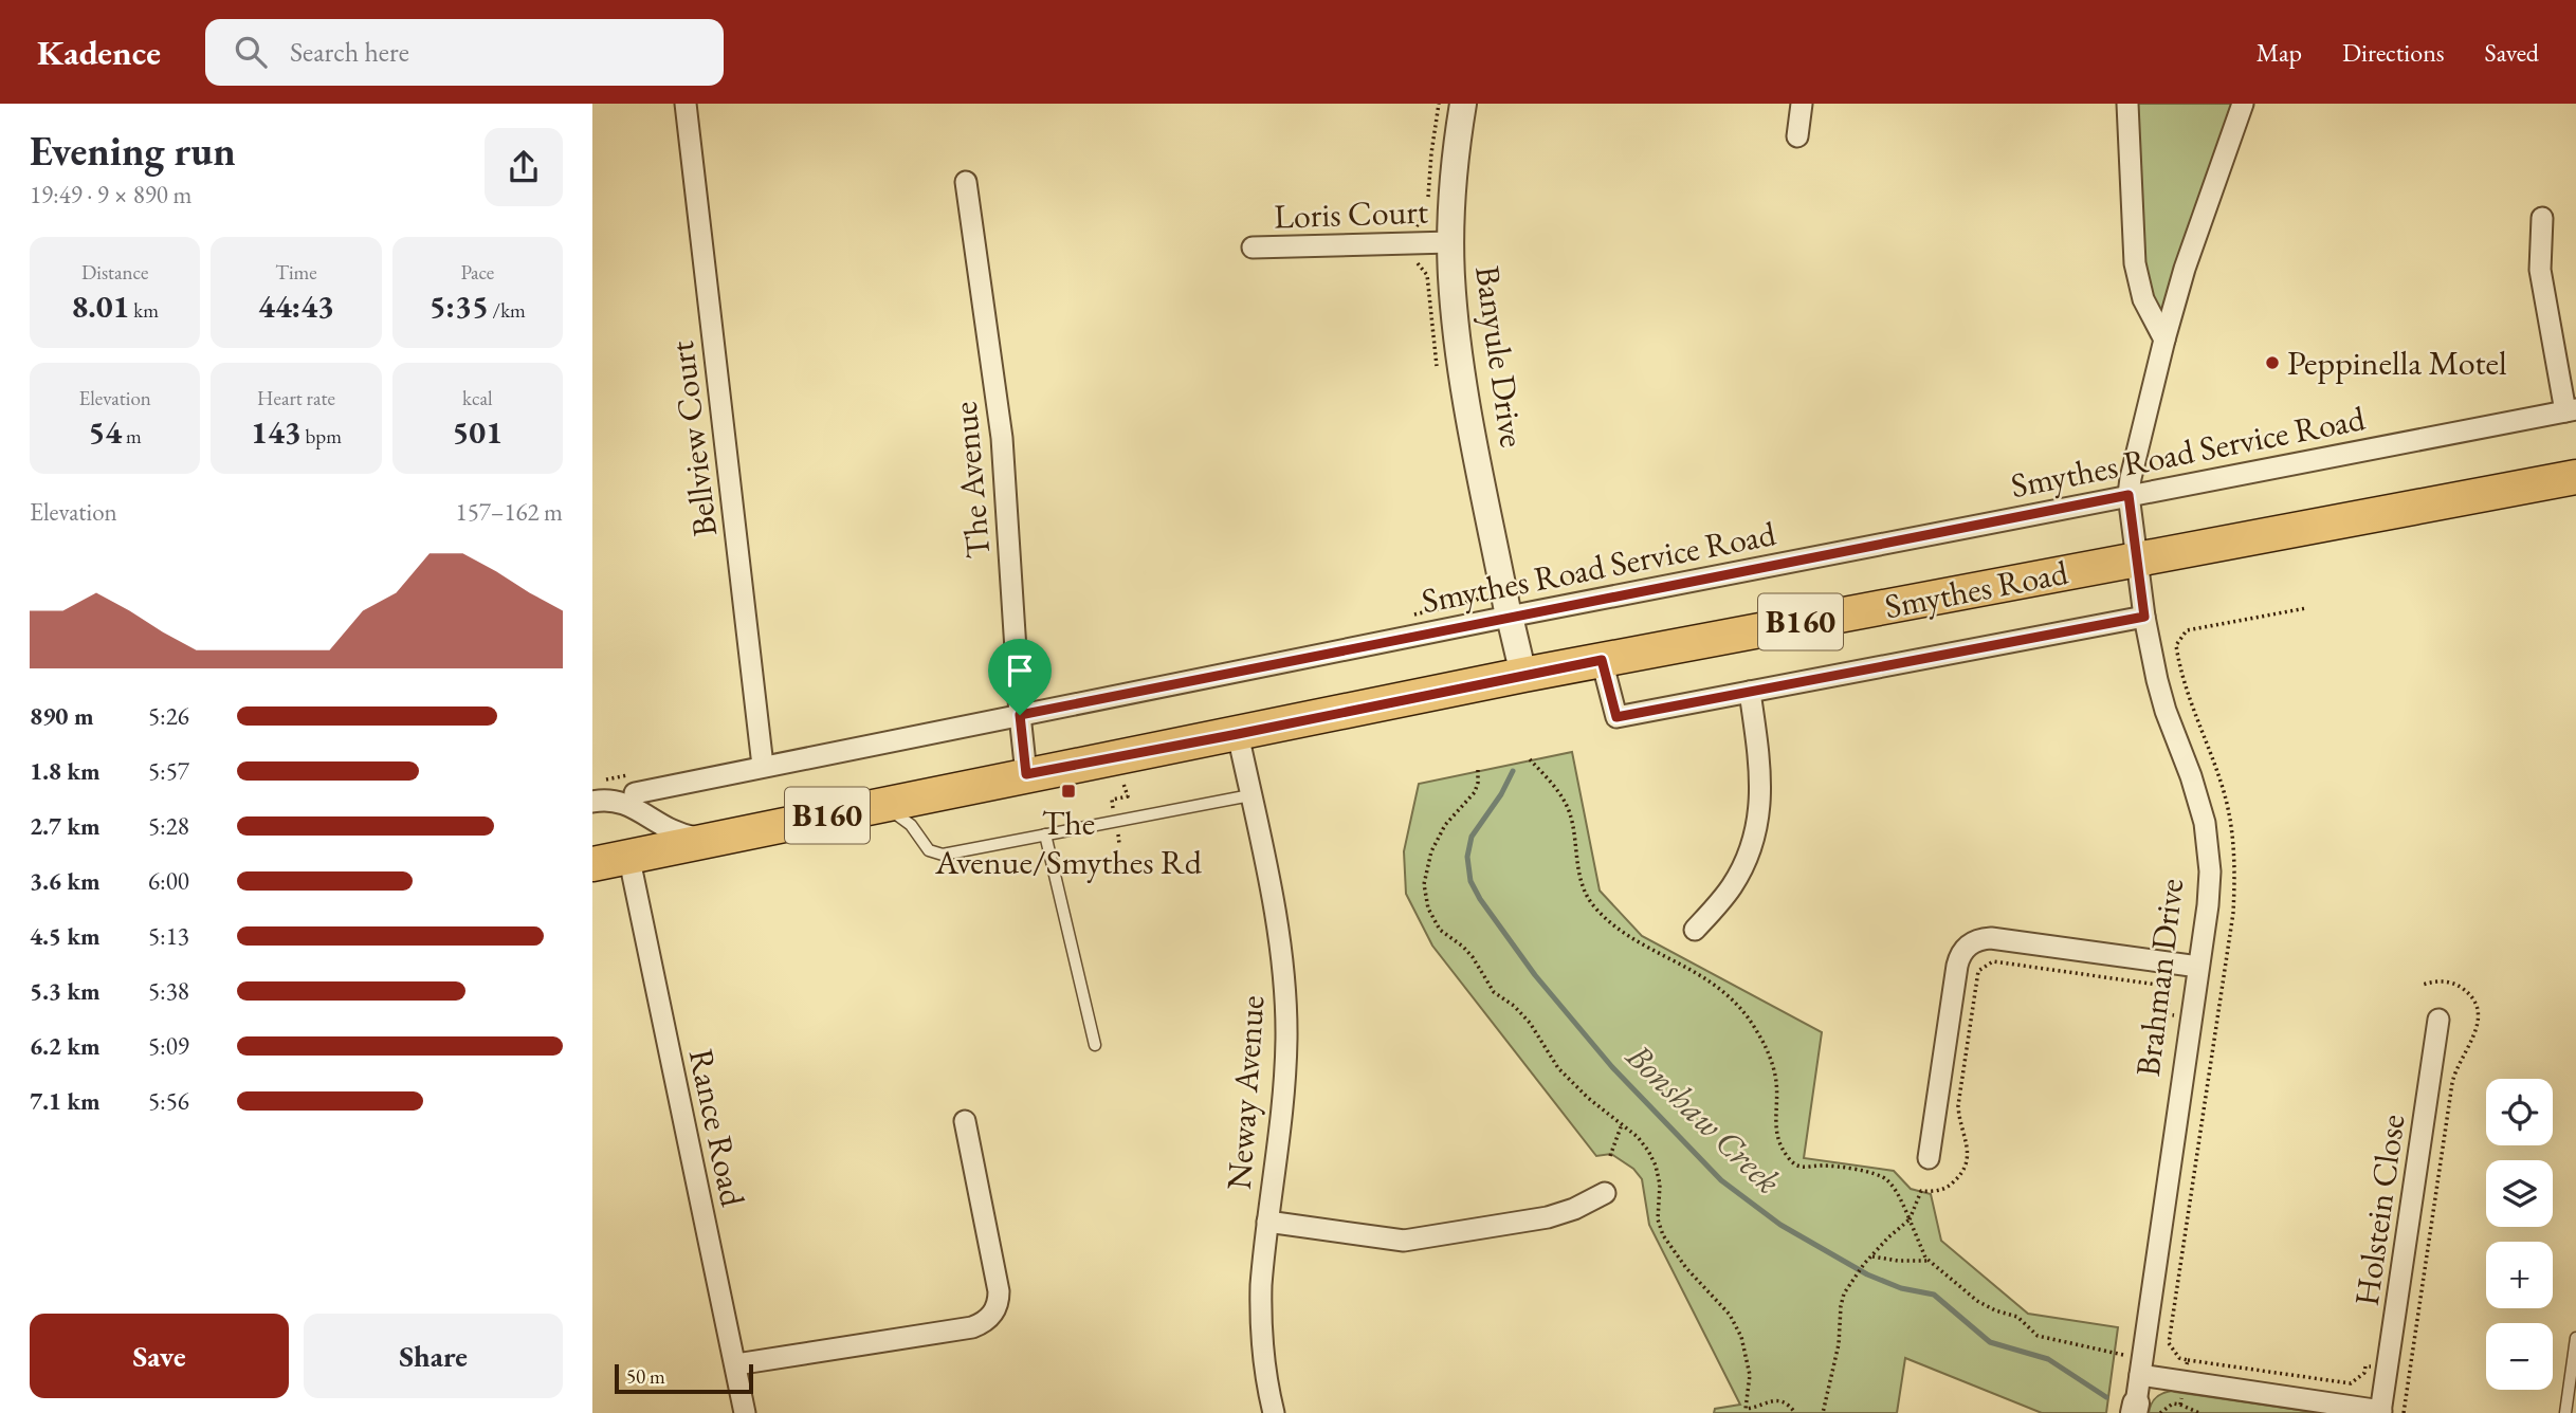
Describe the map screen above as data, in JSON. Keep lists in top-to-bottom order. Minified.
{"streets":{"main road":["Smythes Road","B160"],"street":["Loris Court","Banyule Drive","Bellview Court","Smythes Road Service Road","The Avenue","Brahman Drive","Neway Avenue","Rance Road","Holstein Close"]},"crossings":[["Loris Court","Banyule Drive"],["Banyule Drive","Smythes Road Service Road"],["Banyule Drive","Smythes Road"],["Bellview Court","Smythes Road Service Road"],["Smythes Road Service Road","The Avenue"],["Smythes Road Service Road","Brahman Drive"],["The Avenue","Smythes Road"],["Smythes Road","Brahman Drive"],["Smythes Road","Neway Avenue"],["Smythes Road","Rance Road"],["Brahman Drive","Holstein Close"]],"water":["Bonshaw Creek"],"places":{"other":["Peppinella Motel"],"transit":["The Avenue/Smythes Rd"]},"scale_bar":"50 m","page":{"header":"Kadence","search":"Search here","nav":["Map","Directions","Saved"],"heading":["Evening run","19:49 · 9 × 890 m"],"stats":[["Distance","8.01 km"],["Time","44:43"],["Pace","5:35 /km"],["Elevation","54 m"],["Heart rate","143 bpm"],["kcal","501"]],"chart":["Elevation","157–162 m"],"list":[{"name":"890 m","note":"5:26"},{"name":"1.8 km","note":"5:57"},{"name":"2.7 km","note":"5:28"},{"name":"3.6 km","note":"6:00"},{"name":"4.5 km","note":"5:13"},{"name":"5.3 km","note":"5:38"},{"name":"6.2 km","note":"5:09"},{"name":"7.1 km","note":"5:56"}],"map_buttons":["+","−"],"buttons":["Save","Share"],"scale":"50 m"}}
